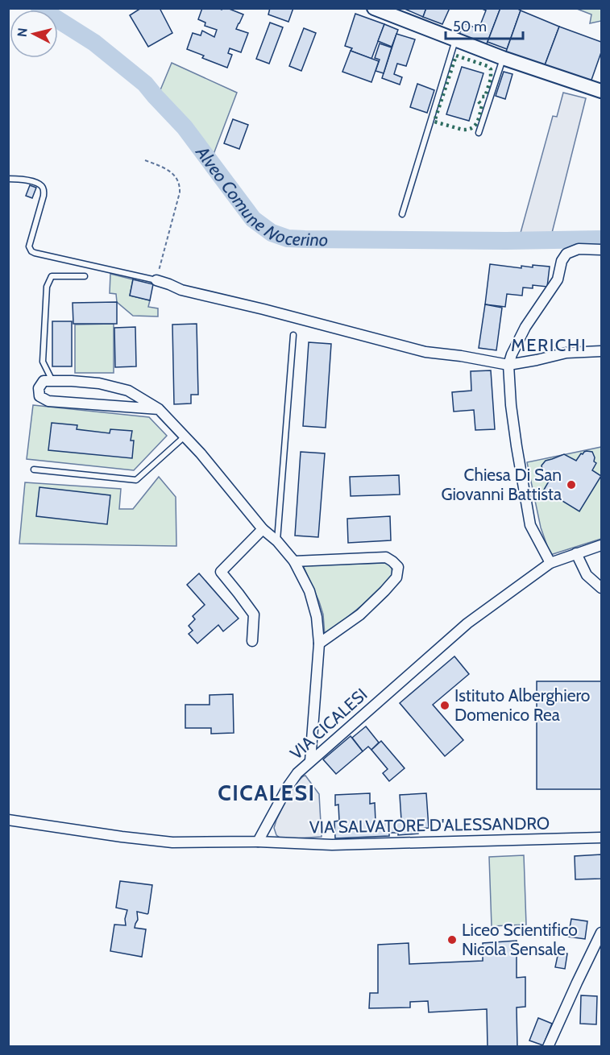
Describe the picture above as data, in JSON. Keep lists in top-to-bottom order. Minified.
{"streets":{"street":["VIA CICALESI","VIA SALVATORE D'ALESSANDRO"]},"crossings":[["VIA CICALESI","VIA SALVATORE D'ALESSANDRO"]],"districts":["MERICHI","CICALESI"],"water":["Alveo Comune Nocerino"],"places":["Chiesa Di San Giovanni Battista","Istituto Alberghiero Domenico Rea","Liceo Scientifico Nicola Sensale"],"scale_bar":"50 m","north":"left"}
